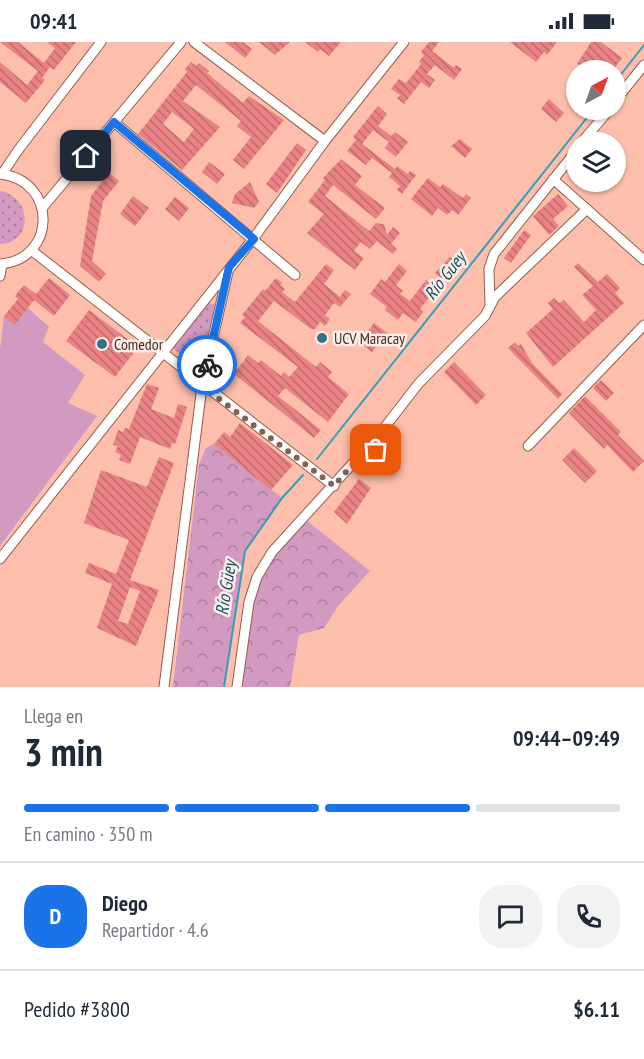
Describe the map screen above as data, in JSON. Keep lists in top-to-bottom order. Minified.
{"water":["Río Guey","Río Güey"],"places":["UCV Maracay","Comedor"],"north":"top right","page":{"status":"09:41","heading":["3 min","Llega en","09:44–09:49"],"panel":["Diego","Repartidor · 4.6","Pedido #3800","$6.11"],"bar":"En camino · 350 m","round":"D"}}
